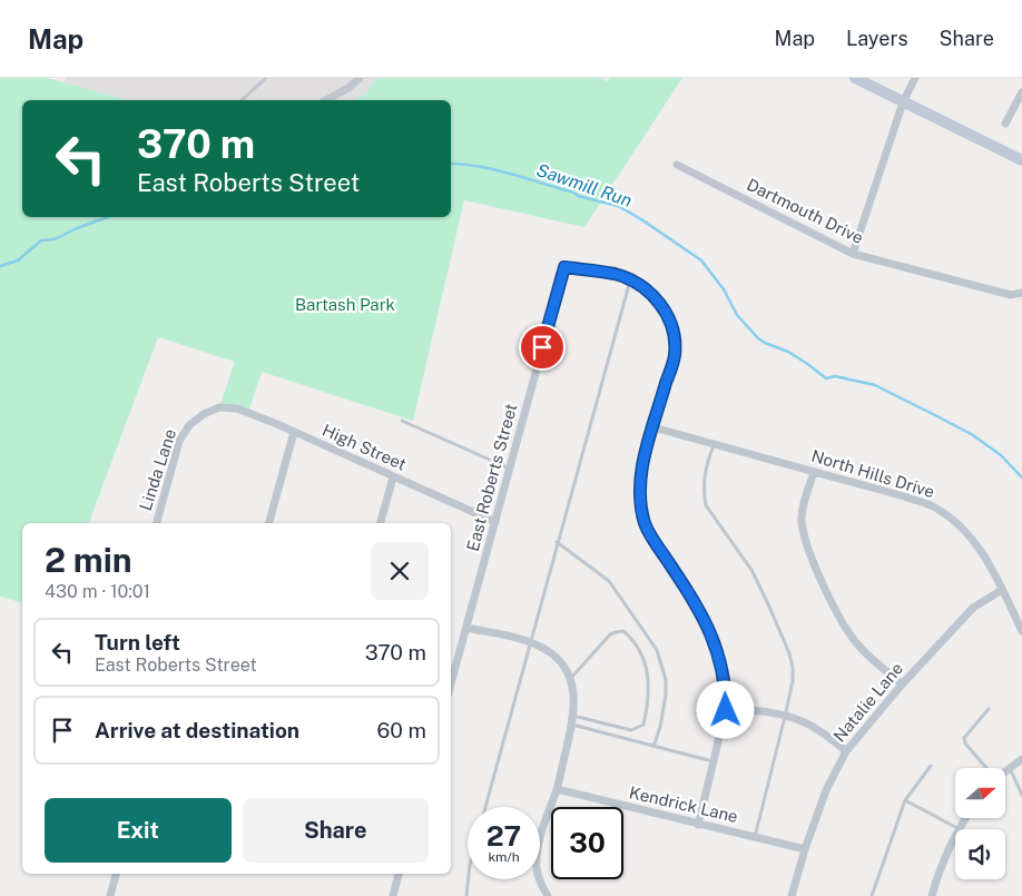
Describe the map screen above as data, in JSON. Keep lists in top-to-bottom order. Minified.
{"streets":{"street":["Dartmouth Drive","High Street","Linda Lane","North Hills Drive","East Roberts Street","Natalie Lane","Kendrick Lane"]},"crossings":[["High Street","Linda Lane"],["High Street","East Roberts Street"],["North Hills Drive","Natalie Lane"],["Natalie Lane","Kendrick Lane"]],"water":["Sawmill Run"],"parks":["Bartash Park"],"north":"right","page":{"header":"Map","nav":["Map","Layers","Share"],"turn":["370 m","East Roberts Street"],"heading":["2 min","430 m · 10:01"],"list":[{"name":"Turn left","note":"East Roberts Street","value":"370 m"},{"name":"Arrive at destination","value":"60 m"}],"buttons":["Exit","Share"],"speed":"27 km/h","limit":"30"}}
